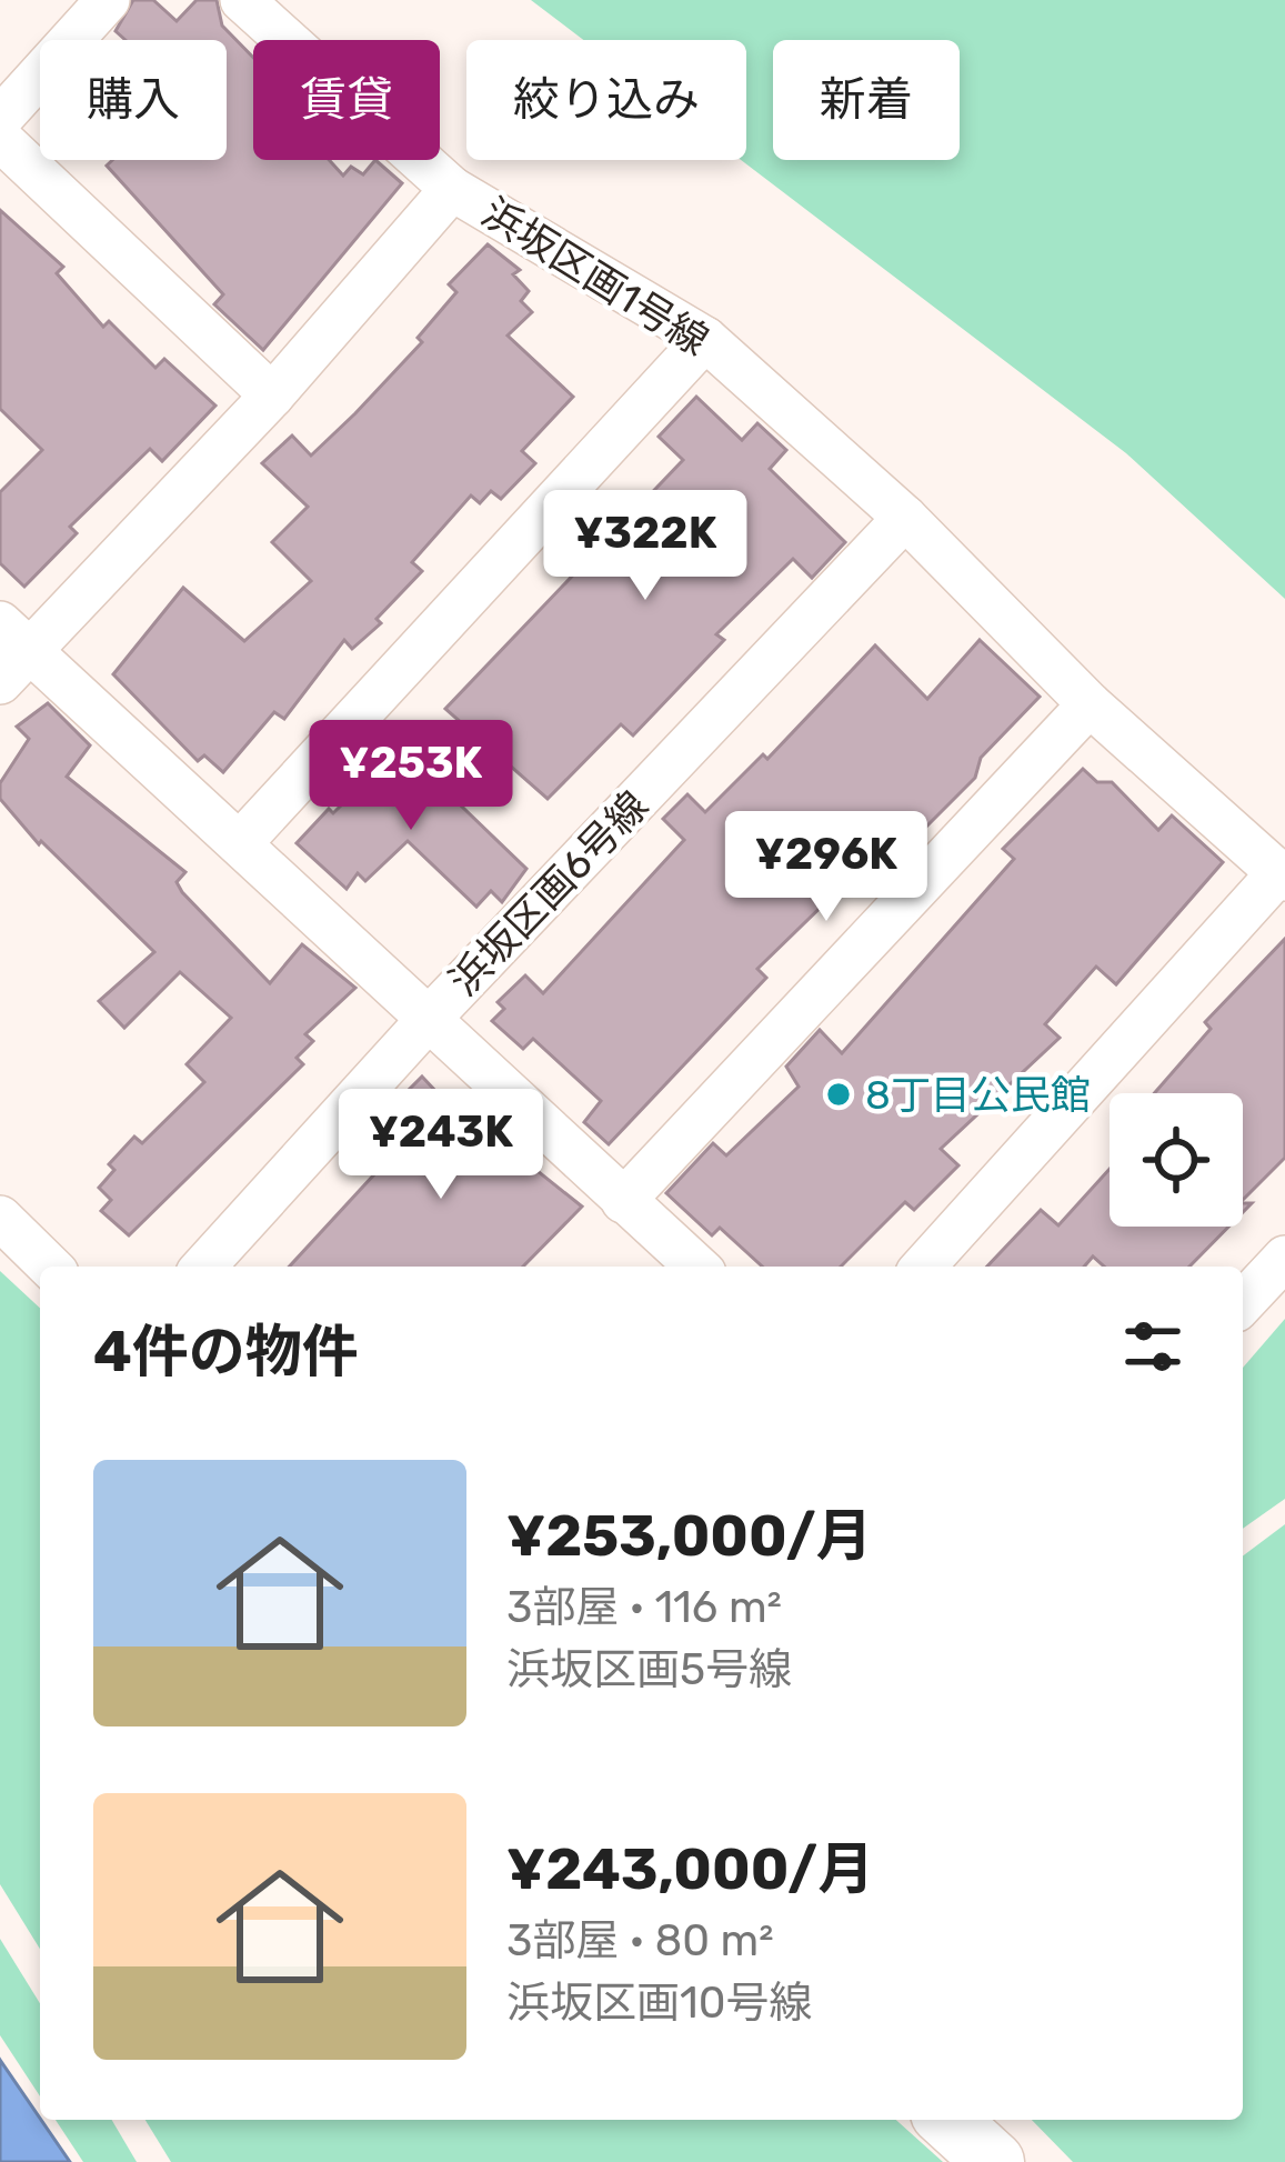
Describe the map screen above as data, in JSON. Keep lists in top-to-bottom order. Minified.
{"streets":{"street":["浜坂区画1号線","浜坂区画6号線"]},"crossings":[["浜坂区画1号線","浜坂区画6号線"]],"places":["8丁目公民館"],"page":{"chip":["購入","賃貸","絞り込み","新着"],"price":["¥322K","¥253K","¥296K","¥243K"],"heading":"4件の物件","list":[{"name":"¥253,000/月","note":"3部屋 · 116 m² · 浜坂区画5号線"},{"name":"¥243,000/月","note":"3部屋 · 80 m² · 浜坂区画10号線"}]}}
